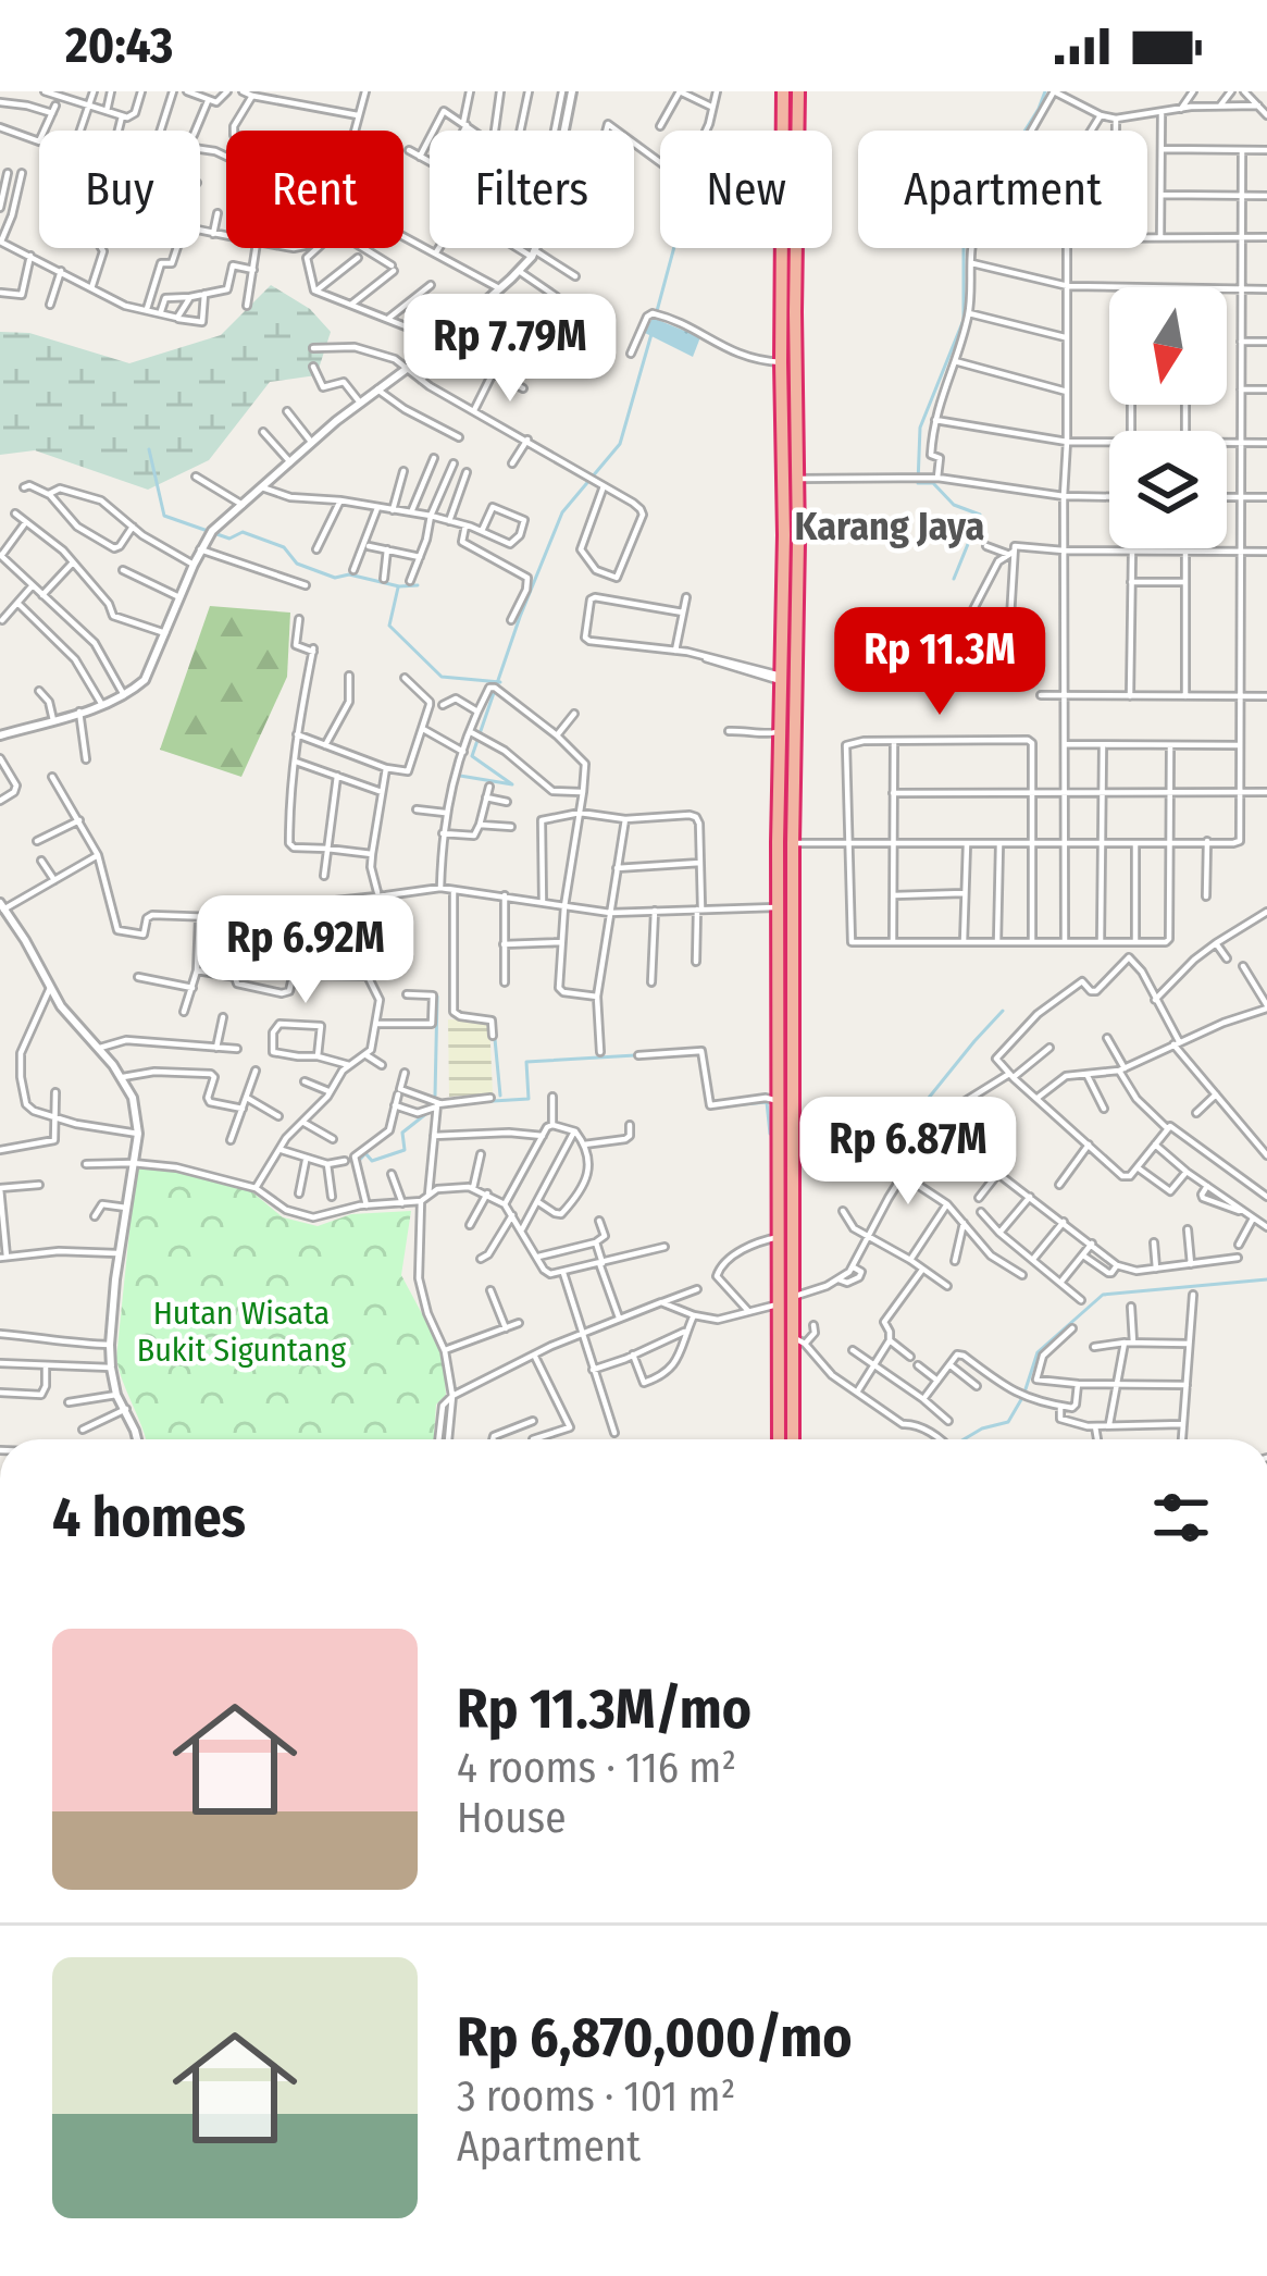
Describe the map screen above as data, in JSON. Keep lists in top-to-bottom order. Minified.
{"districts":["Karang Jaya"],"parks":["Hutan Wisata Bukit Siguntang"],"north":"bottom","page":{"status":"20:43","chip":["Buy","Rent","Filters","New","Apartment"],"price":["Rp 7.79M","Rp 11.3M","Rp 6.92M","Rp 6.87M"],"heading":"4 homes","list":[{"name":"Rp 11.3M/mo","note":"4 rooms · 116 m² · House"},{"name":"Rp 6,870,000/mo","note":"3 rooms · 101 m² · Apartment"}]}}
